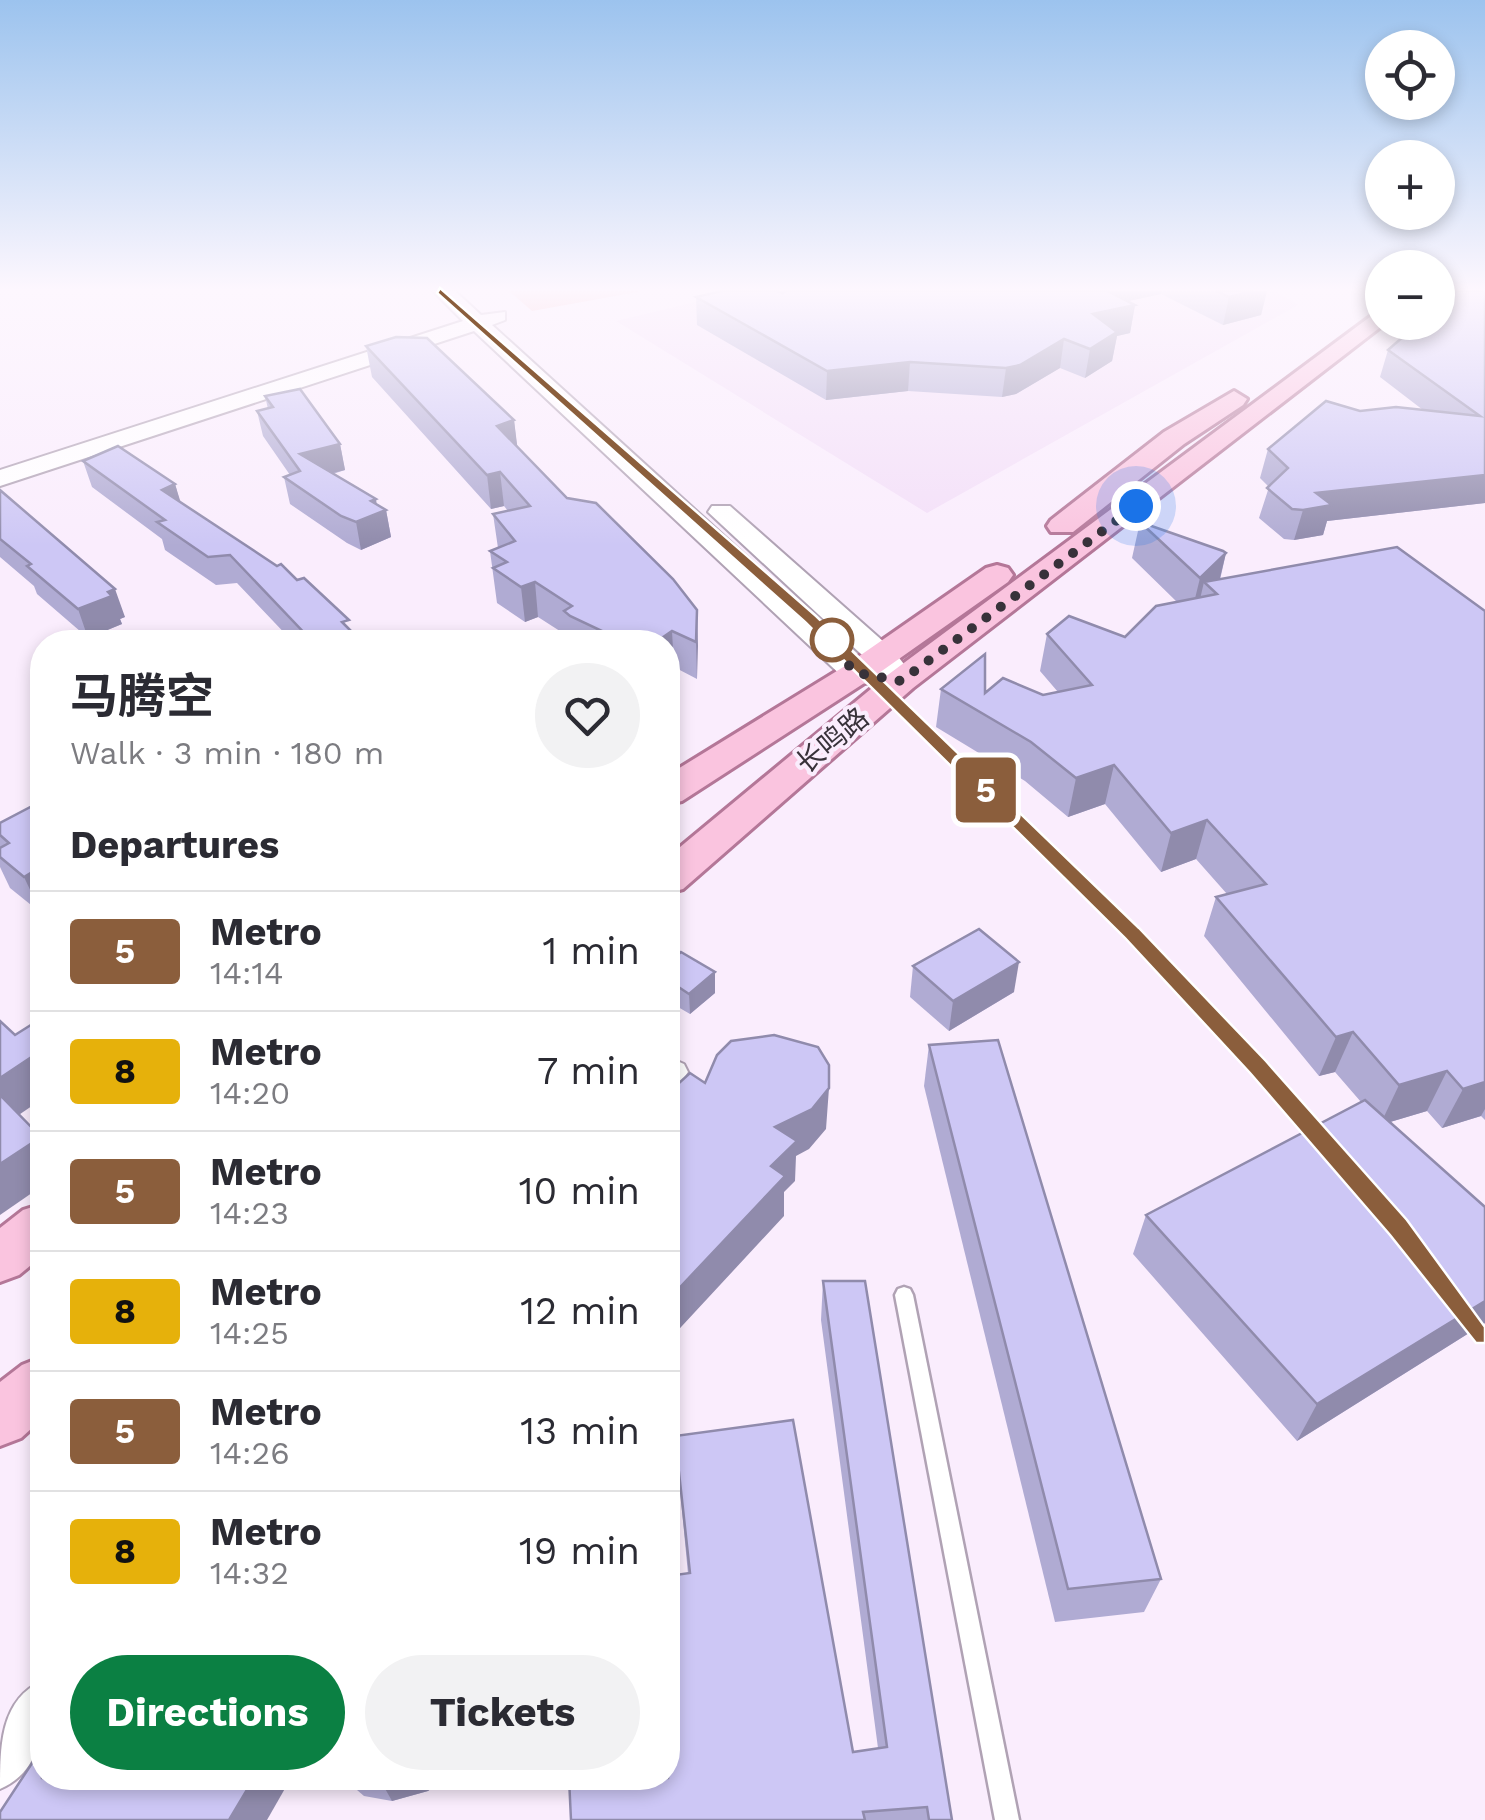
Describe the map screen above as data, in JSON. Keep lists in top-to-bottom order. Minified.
{"streets":{"main road":["长鸣路"]},"lines":["metro line 5"],"page":{"on_map":"5","map_buttons":["+","−"],"heading":[["马腾空","Walk · 3 min · 180 m"],"Departures"],"list":[{"mark":"5","name":"Metro","note":"14:14","value":"1 min"},{"mark":"8","name":"Metro","note":"14:20","value":"7 min"},{"mark":"5","name":"Metro","note":"14:23","value":"10 min"},{"mark":"8","name":"Metro","note":"14:25","value":"12 min"},{"mark":"5","name":"Metro","note":"14:26","value":"13 min"},{"mark":"8","name":"Metro","note":"14:32","value":"19 min"}],"buttons":["Directions","Tickets"]}}
